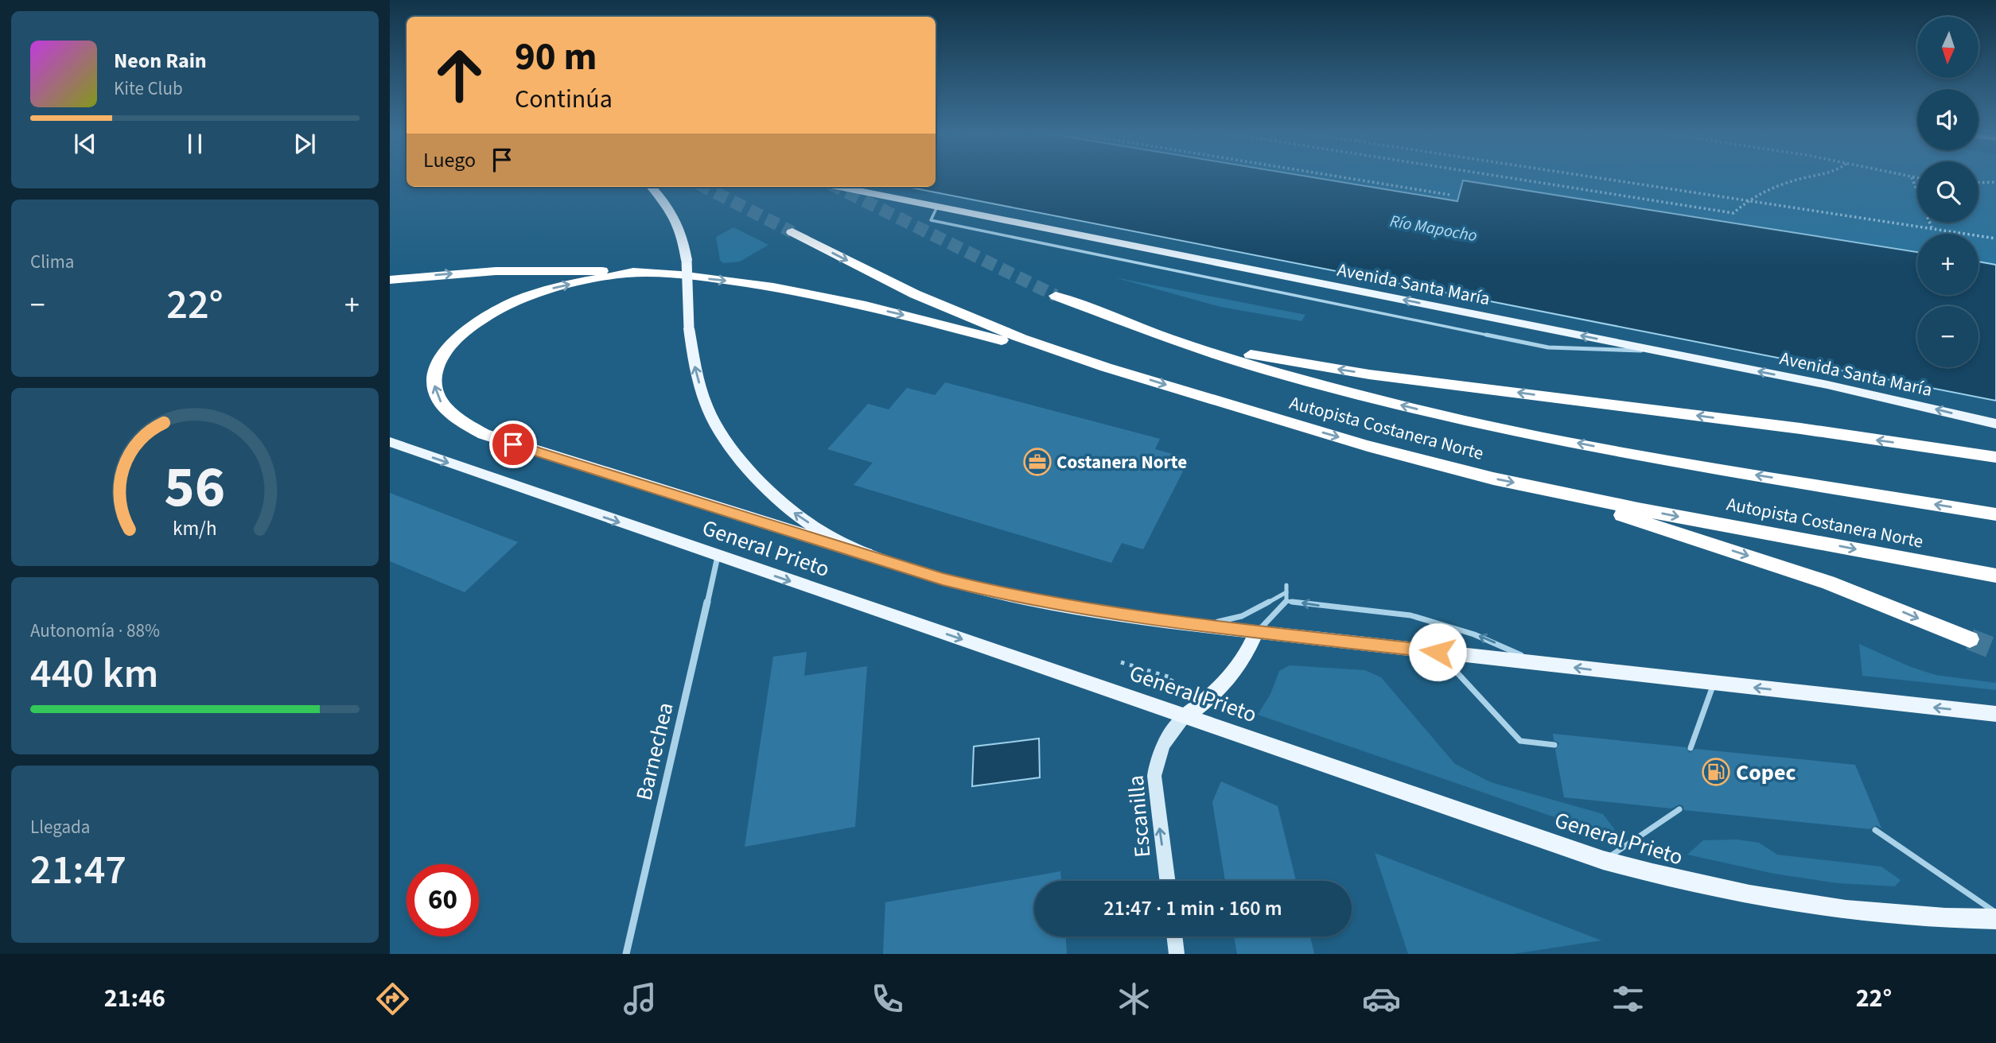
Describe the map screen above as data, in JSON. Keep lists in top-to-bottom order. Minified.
{"streets":{"highway":["Autopista Costanera Norte"],"main road":["Avenida Santa María","General Prieto"],"street":["Barnechea","Escanilla"]},"crossings":[["General Prieto","Barnechea"],["General Prieto","Escanilla"]],"one_way":["Avenida Santa María","Escanilla"],"water":["Río Mapocho"],"places":{"office":["Costanera Norte"],"fuel station":["Copec"]},"north":"bottom","page":{"map_buttons":["+","−"],"turn":["90 m","Continúa"],"song":["Neon Rain","Kite Club"],"then":"Luego","tile":["Clima",["Autonomía · 88%","440 km"],["Llegada","21:47"]],"heat":["−","22°","+"],"limit":"60","trip":"21:47 · 1 min · 160 m","tabs":["21:46","22°"],"gauge":["56","km/h"]}}
